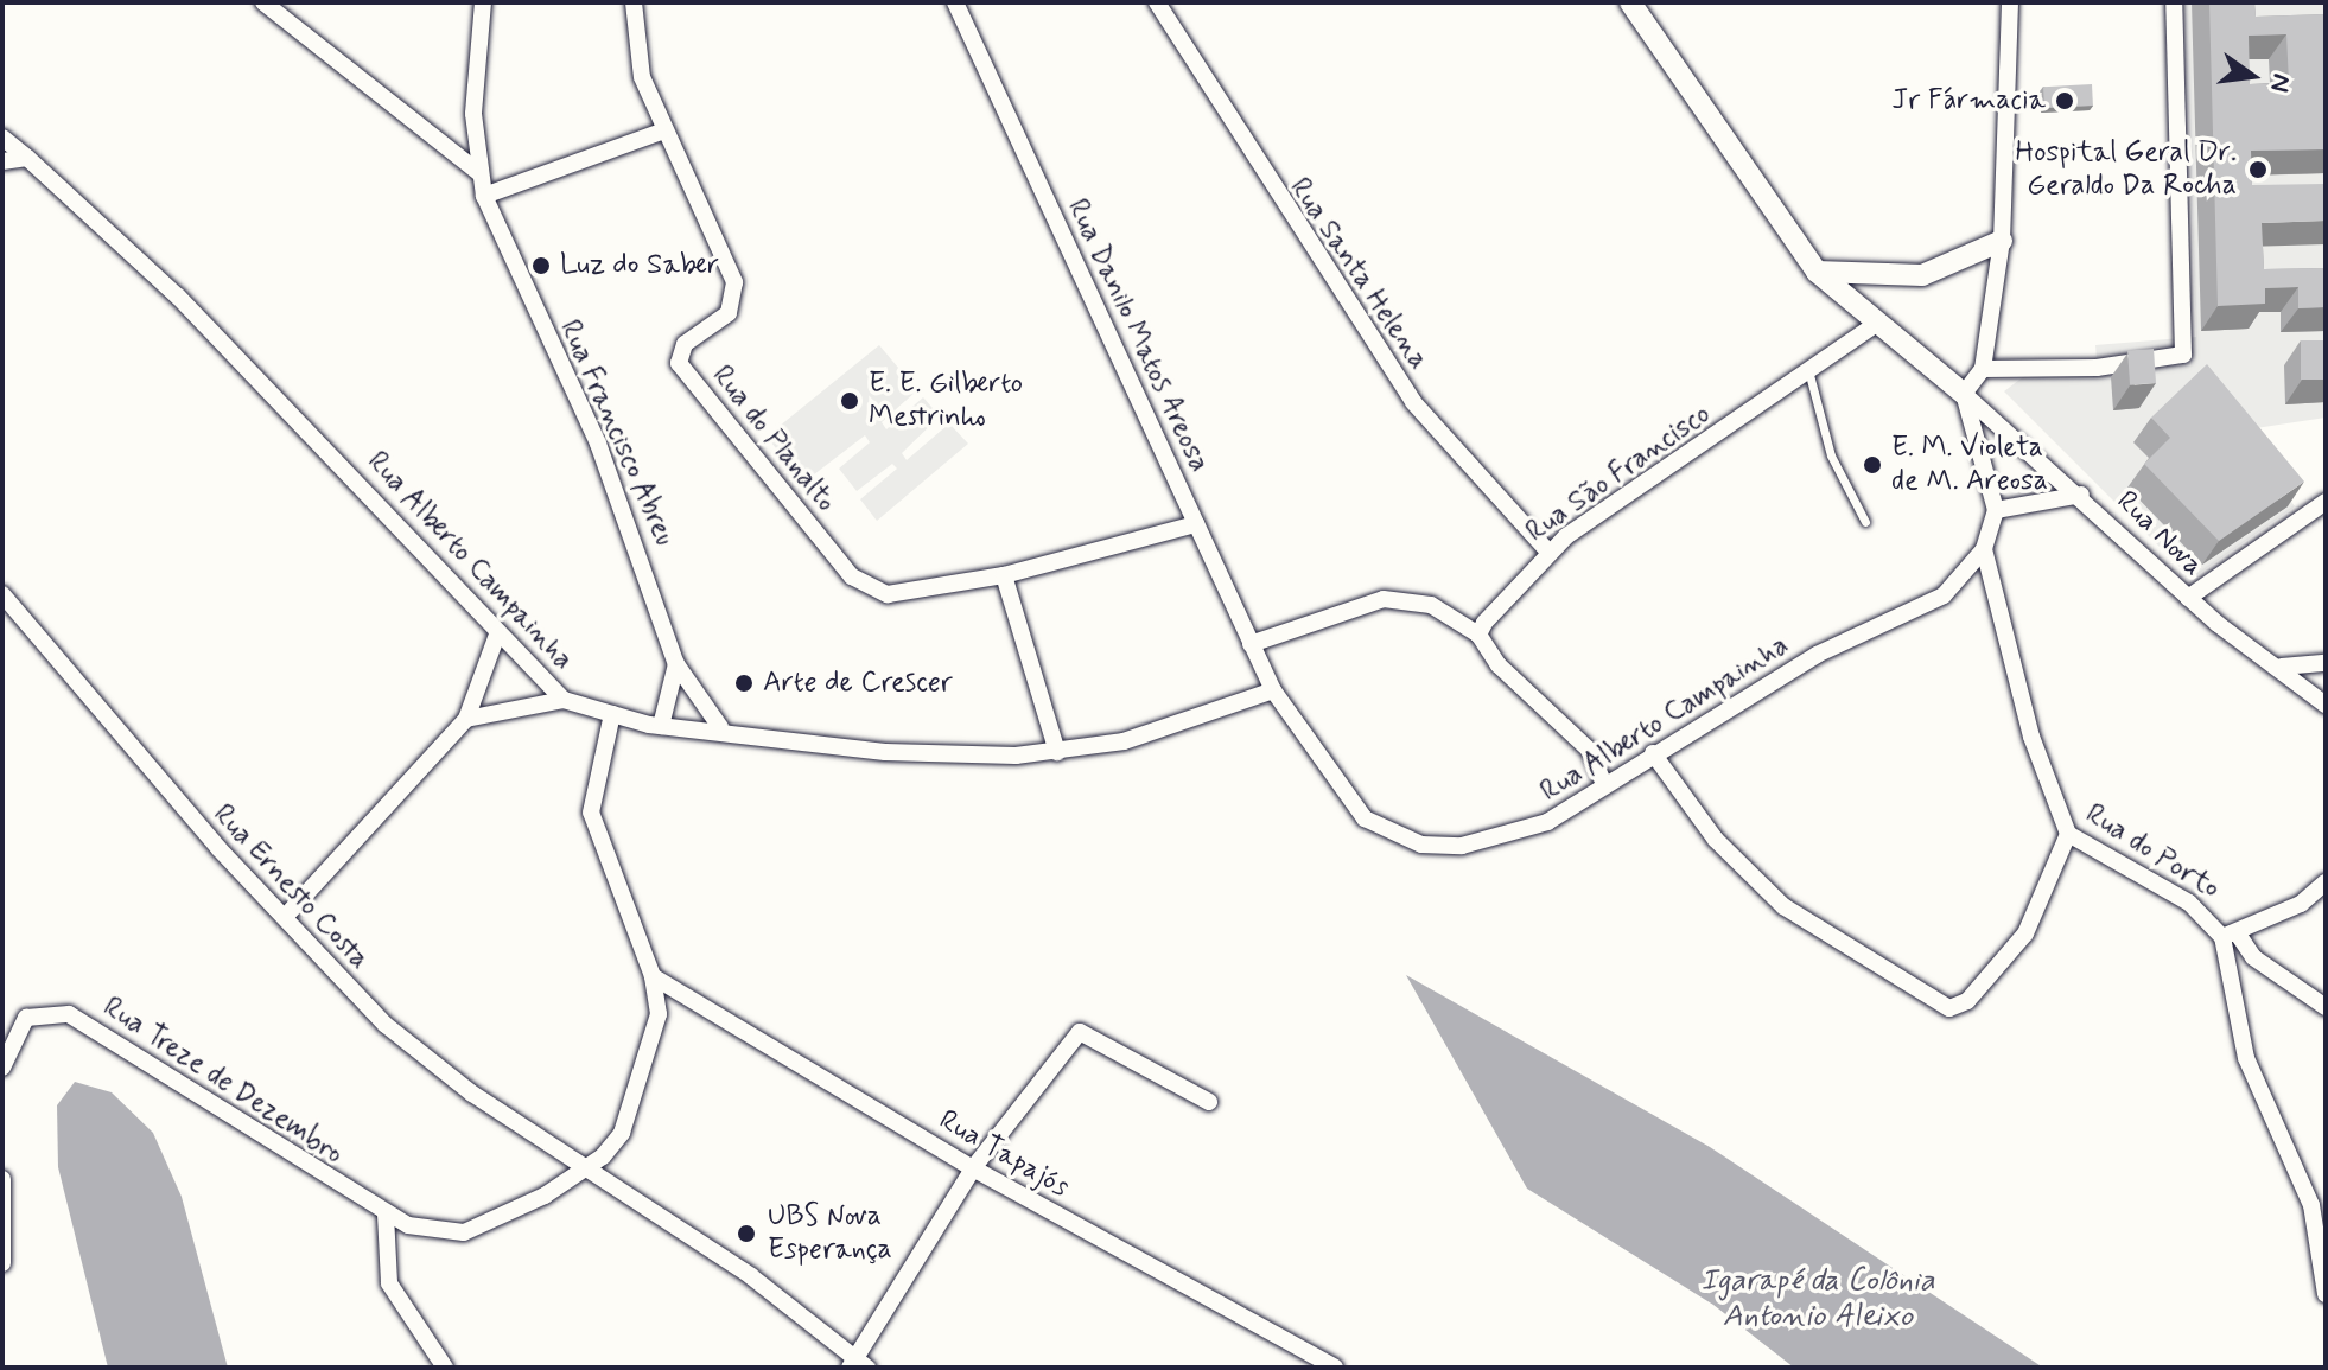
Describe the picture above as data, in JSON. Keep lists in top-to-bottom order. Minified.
{"streets":{"street":["Rua Santa Helena","Rua Danilo Matos Areosa","Rua Francisco Abreu","Rua do Planalto","Rua São Francisco","Rua Nova","Rua Alberto Campainha","Rua do Porto","Rua Ernesto Costa","Rua Treze de Dezembro","Rua Tapajós"]},"crossings":[["Rua Santa Helena","Rua São Francisco"],["Rua Danilo Matos Areosa","Rua Alberto Campainha"],["Rua Francisco Abreu","Rua Alberto Campainha"],["Rua Alberto Campainha","Rua do Porto"]],"water":["Igarapé da Colônia Antonio Aleixo"],"places":["Jr Fármacia","Hospital Geral Dr. Geraldo Da Rocha","Luz do Saber","E. E. Gilberto Mestrinho","E. M. Violeta de M. Areosa","Arte de Crescer","UBS Nova Esperança"],"north":"right"}
